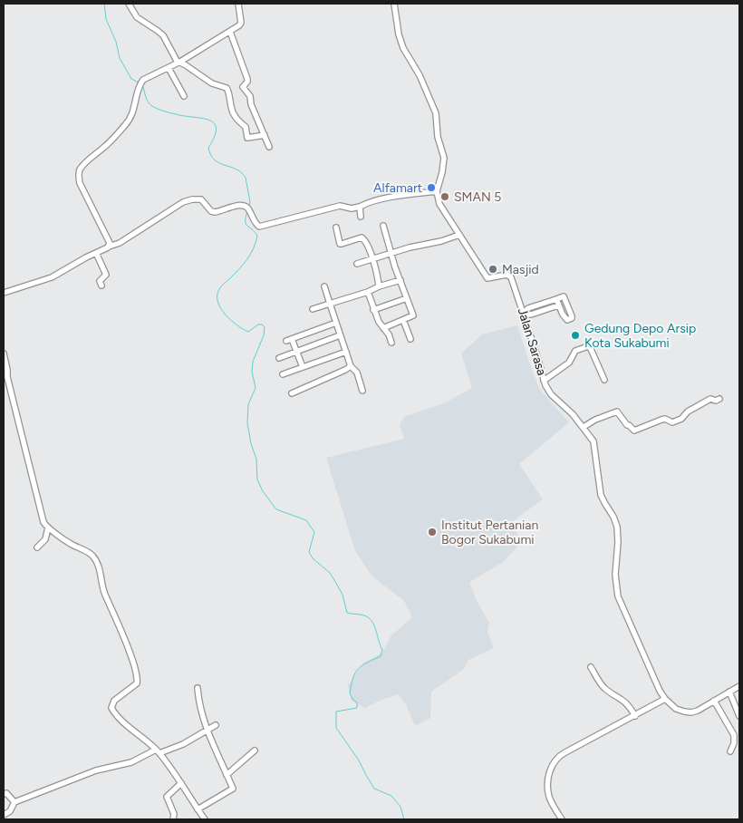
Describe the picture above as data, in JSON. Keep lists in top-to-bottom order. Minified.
{"streets":{"street":["Jalan Sarasa"]},"places":["Alfamart","SMAN 5","Masjid","Gedung Depo Arsip Kota Sukabumi","Institut Pertanian Bogor Sukabumi"]}
